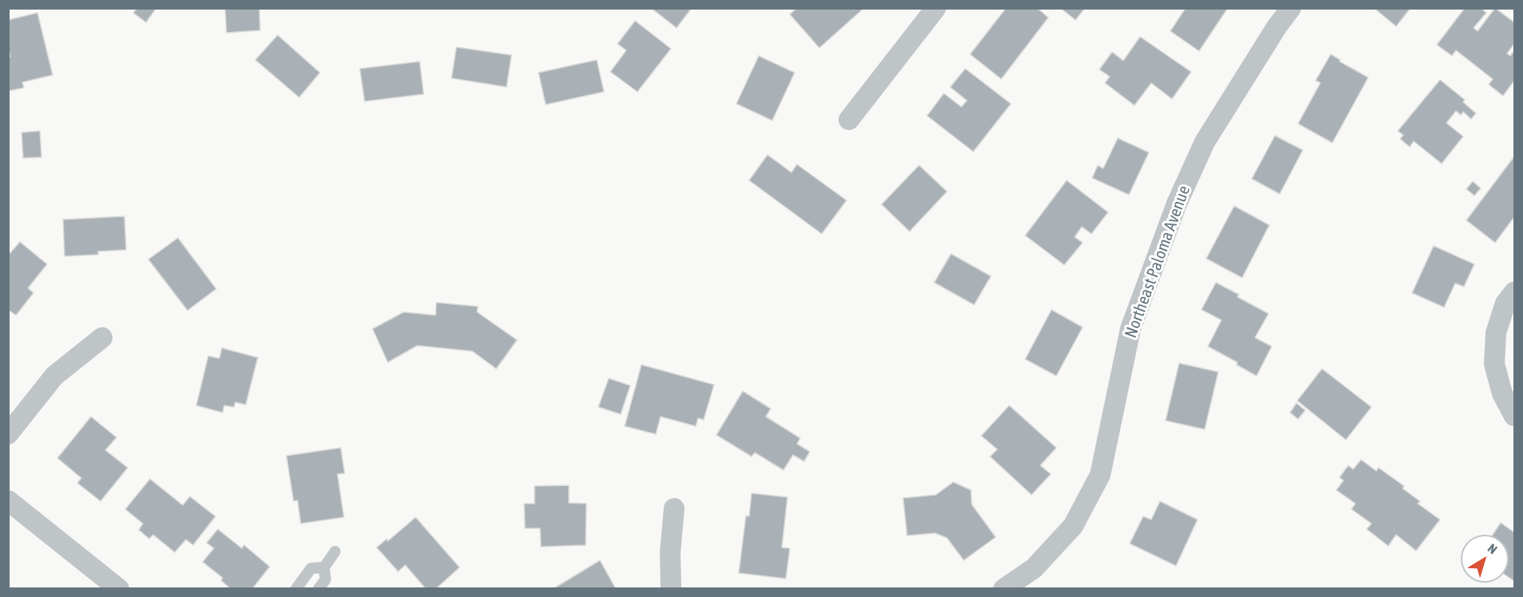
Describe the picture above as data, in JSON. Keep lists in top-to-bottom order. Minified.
{"streets":{"street":["Northeast Paloma Avenue"]},"north":"top right"}
